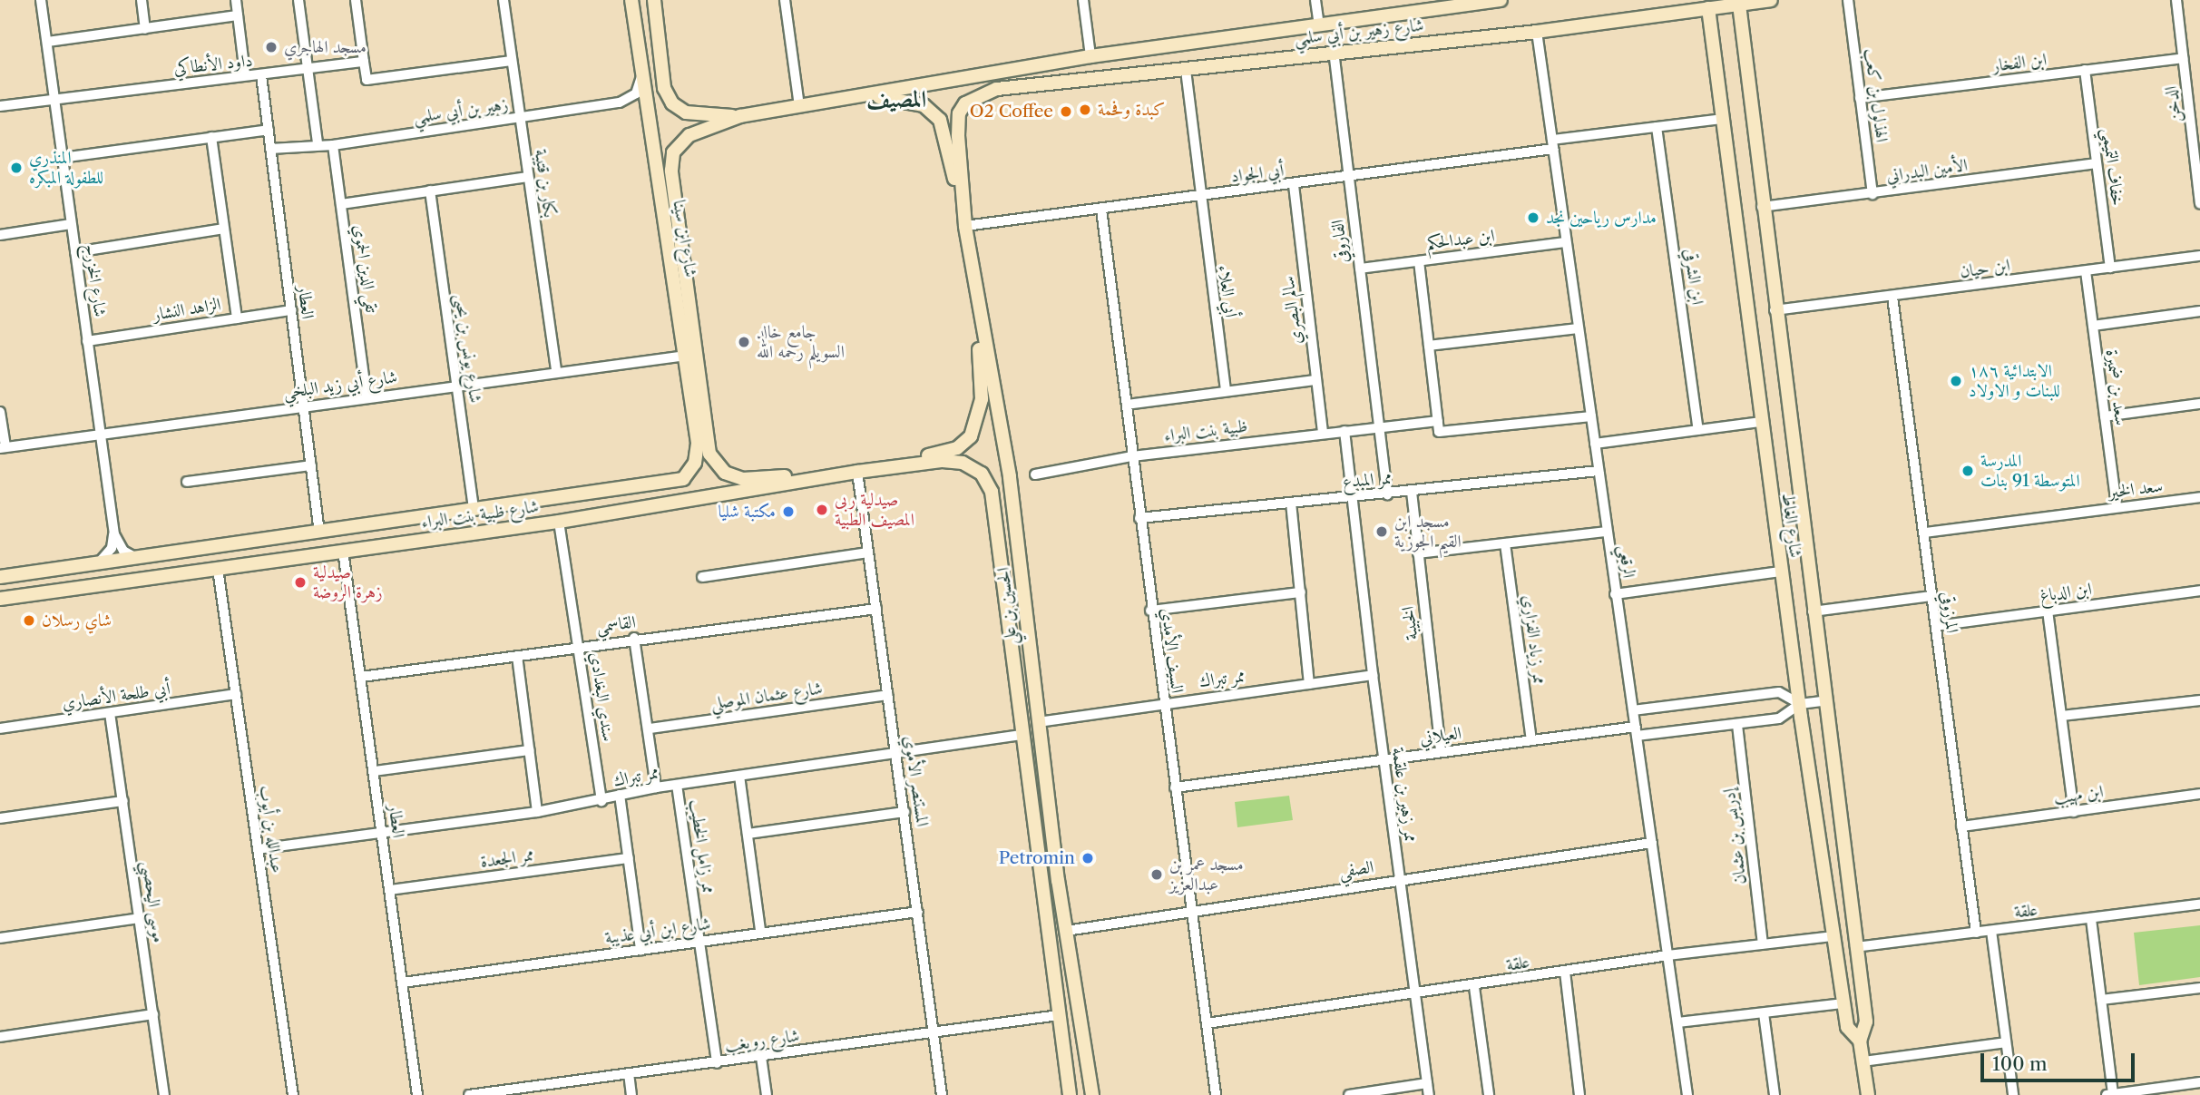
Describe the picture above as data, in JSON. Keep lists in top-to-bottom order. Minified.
{"streets":{"street":["شارع زهير بن أبي سلمي","ابن الفخار","داود الأنطاكي","الهذلول بن كعب","الدخن","زهير بن أبي سلمي","خفاف التميمي","الأمين البدراني","أبي الجواد","بكار بن قتيبة","شارع ابن سينا","ابن عبدالحكم","الفاروقي","تقي الدين الحموي","ابن حيان","ابن الشرقي","شارع الخزرج","أبي العلاء","العطار","الزاهد النشار","سالم البصري","شارع يونس بن يحىى","شارع أبي زيد البلخي","سعد بن ضميرة","ظبية بنت البراء","ممر المبدع","سعد الخير","شارع ظبية بنت البراء","شارع الغاط","الرقعي","ابن الدباغ","الحسين بن علي","المرزوقي","الخبيبة","القاسمي","ممر زياد الفزاري","السيف الأمدي","ممر تبراك","أبي طلحة الأنصاري","شارع عثمان الموصلي","سندي البغدادي","العيلاني","المستنصر الأموي","ممر زهير بن علقمة","ابن مهيب","عبدالله بن أيوب","إدريس بن عثمان","ممر زامل الخطيب","ممر الجعدة","الصفي","موسى اليحصبي","علقة","شارع ابن أبي عذيبة","شارع رويغب"]},"crossings":[["شارع زهير بن أبي سلمي","الفاروقي"],["شارع زهير بن أبي سلمي","أبي العلاء"],["شارع زهير بن أبي سلمي","شارع الغاط"],["شارع زهير بن أبي سلمي","الرقعي"],["شارع زهير بن أبي سلمي","الحسين بن علي"],["ابن الفخار","الهذلول بن كعب"],["ابن الفخار","الدخن"],["ابن الفخار","خفاف التميمي"],["داود الأنطاكي","شارع الخزرج"],["داود الأنطاكي","العطار"],["الهذلول بن كعب","الأمين البدراني"],["زهير بن أبي سلمي","بكار بن قتيبة"],["زهير بن أبي سلمي","شارع ابن سينا"],["زهير بن أبي سلمي","تقي الدين الحموي"],["زهير بن أبي سلمي","العطار"],["خفاف التميمي","الأمين البدراني"],["خفاف التميمي","ابن حيان"],["الأمين البدراني","شارع الغاط"],["أبي الجواد","الفاروقي"],["أبي الجواد","ابن الشرقي"],["أبي الجواد","أبي العلاء"],["أبي الجواد","سالم البصري"],["أبي الجواد","شارع الغاط"],["أبي الجواد","الرقعي"],["أبي الجواد","الحسين بن علي"],["أبي الجواد","السيف الأمدي"],["بكار بن قتيبة","شارع أبي زيد البلخي"],["شارع ابن سينا","شارع أبي زيد البلخي"],["شارع ابن سينا","شارع ظبية بنت البراء"],["ابن عبدالحكم","الفاروقي"],["ابن عبدالحكم","الرقعي"],["الفاروقي","ظبية بنت البراء"],["الفاروقي","ممر المبدع"],["تقي الدين الحموي","شارع أبي زيد البلخي"],["ابن حيان","سعد بن ضميرة"],["ابن حيان","شارع الغاط"],["ابن حيان","المرزوقي"],["شارع الخزرج","الزاهد النشار"],["شارع الخزرج","شارع أبي زيد البلخي"],["العطار","الزاهد النشار"],["العطار","شارع أبي زيد البلخي"],["العطار","شارع ظبية بنت البراء"],["العطار","القاسمي"],["العطار","ممر تبراك"],["العطار","ممر الجعدة"],["العطار","شارع ابن أبي عذيبة"],["سالم البصري","ظبية بنت البراء"],["شارع يونس بن يحىى","شارع أبي زيد البلخي"],["شارع يونس بن يحىى","شارع ظبية بنت البراء"],["سعد بن ضميرة","سعد الخير"],["ظبية بنت البراء","السيف الأمدي"],["ظبية بنت البراء","ممر زهير بن علقمة"],["ممر المبدع","الرقعي"],["ممر المبدع","الخبيبة"],["ممر المبدع","السيف الأمدي"],["ممر المبدع","ممر زهير بن علقمة"],["سعد الخير","المرزوقي"],["شارع ظبية بنت البراء","الحسين بن علي"],["شارع ظبية بنت البراء","سندي البغدادي"],["شارع ظبية بنت البراء","المستنصر الأموي"],["شارع ظبية بنت البراء","عبدالله بن أيوب"],["شارع الغاط","العيلاني"],["شارع الغاط","علقة"],["الرقعي","العيلاني"],["الرقعي","الصفي"],["الرقعي","علقة"],["ابن الدباغ","المرزوقي"],["الحسين بن علي","ممر تبراك"],["الحسين بن علي","الصفي"],["الحسين بن علي","شارع رويغب"],["المرزوقي","ابن مهيب"],["المرزوقي","علقة"],["الخبيبة","العيلاني"],["القاسمي","سندي البغدادي"],["القاسمي","المستنصر الأموي"],["ممر زياد الفزاري","العيلاني"],["السيف الأمدي","ممر تبراك"],["السيف الأمدي","العيلاني"],["السيف الأمدي","الصفي"],["السيف الأمدي","علقة"],["ممر تبراك","سندي البغدادي"],["ممر تبراك","المستنصر الأموي"],["ممر تبراك","ممر زهير بن علقمة"],["ممر تبراك","عبدالله بن أيوب"],["ممر تبراك","ممر زامل الخطيب"],["أبي طلحة الأنصاري","عبدالله بن أيوب"],["أبي طلحة الأنصاري","موسى اليحصبي"],["شارع عثمان الموصلي","المستنصر الأموي"],["العيلاني","ممر زهير بن علقمة"],["العيلاني","إدريس بن عثمان"],["المستنصر الأموي","شارع ابن أبي عذيبة"],["المستنصر الأموي","شارع رويغب"],["ممر زهير بن علقمة","الصفي"],["ممر زهير بن علقمة","علقة"],["إدريس بن عثمان","علقة"],["ممر زامل الخطيب","شارع ابن أبي عذيبة"],["ممر زامل الخطيب","شارع رويغب"]],"districts":["المصيف"],"places":["مسجد الهاجري","كبدة وفحمة","O2 Coffee","المنذري للطفولة المبكره","مدارس رياحين نجد","جامع خالد السويلم رحمه الله","الابتدائية ١٨٦ للبنات و الاولاد","المدرسة المتوسطة 91 بنات","صيدلية ربى المصيف الطبية","مكتبة شليا","مسجد ابن القيم الجوزية","صيدلية زهرة الروضة","شاي رسلان","Petromin","مسجد عمر بن عبدالعزيز"],"scale_bar":"100 m"}
